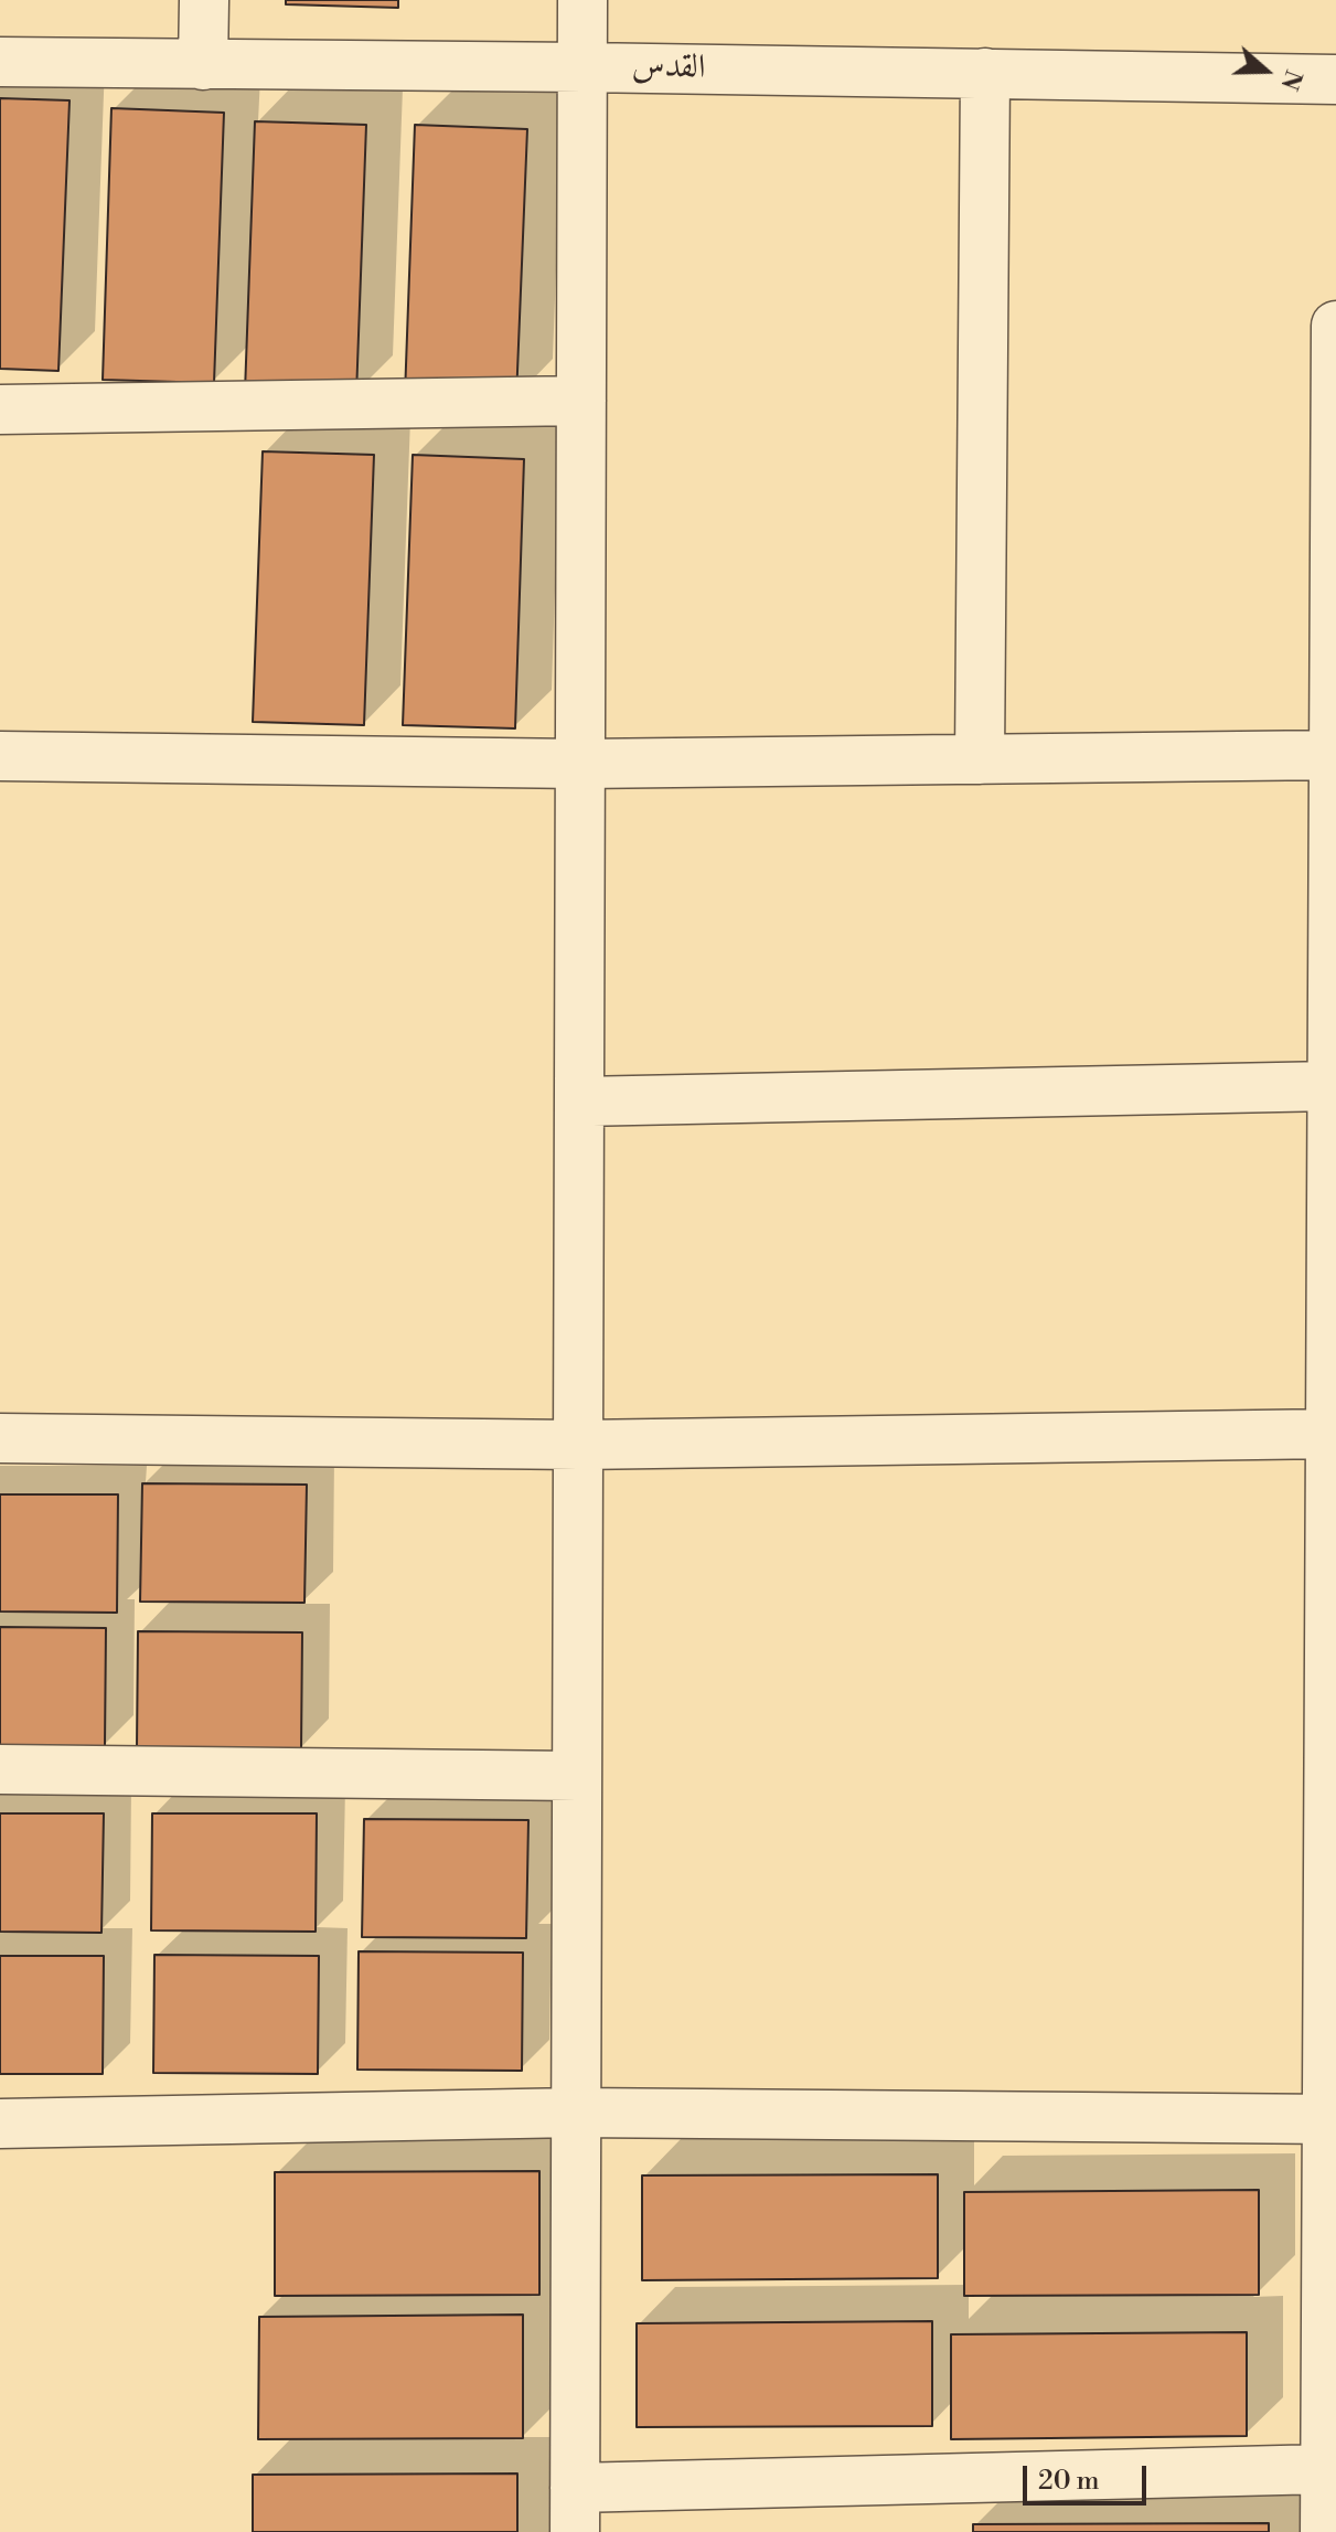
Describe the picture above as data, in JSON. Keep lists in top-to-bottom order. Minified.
{"streets":{"street":["القدس"]},"scale_bar":"20 m","north":"right"}
